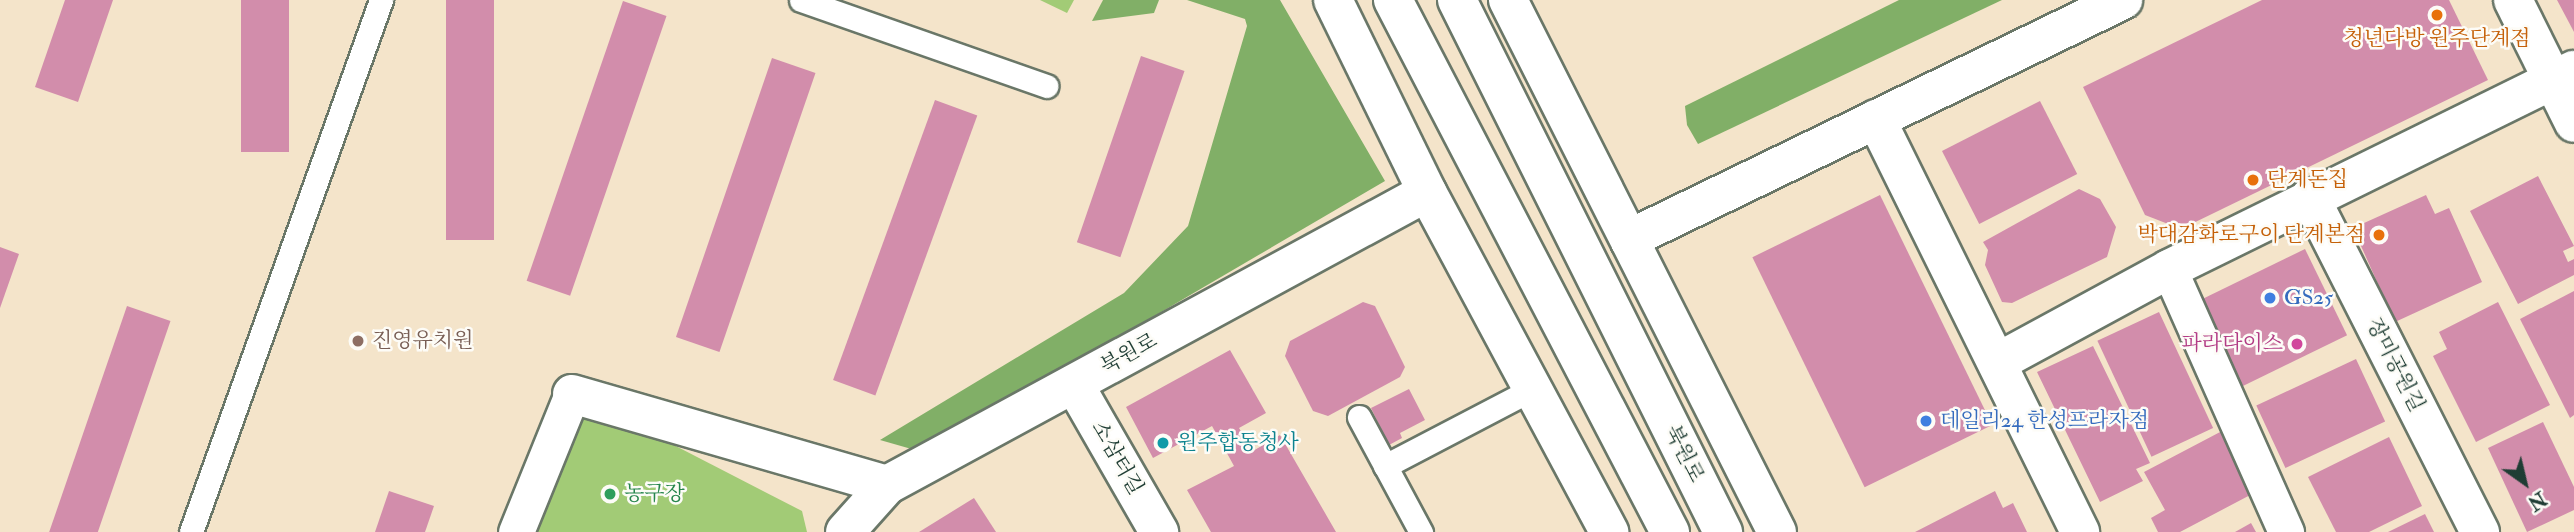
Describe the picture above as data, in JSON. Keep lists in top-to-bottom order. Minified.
{"streets":{"street":["북원로","장미공원길","소삼터길"]},"crossings":[["북원로","소삼터길"]],"places":["청년다방 원주단계점","단계돈집","박대감화로구이 단계본점","GS25","진영유치원","파라다이스","데일리24 한성프라자점","원주합동청사","농구장"],"north":"bottom right"}
